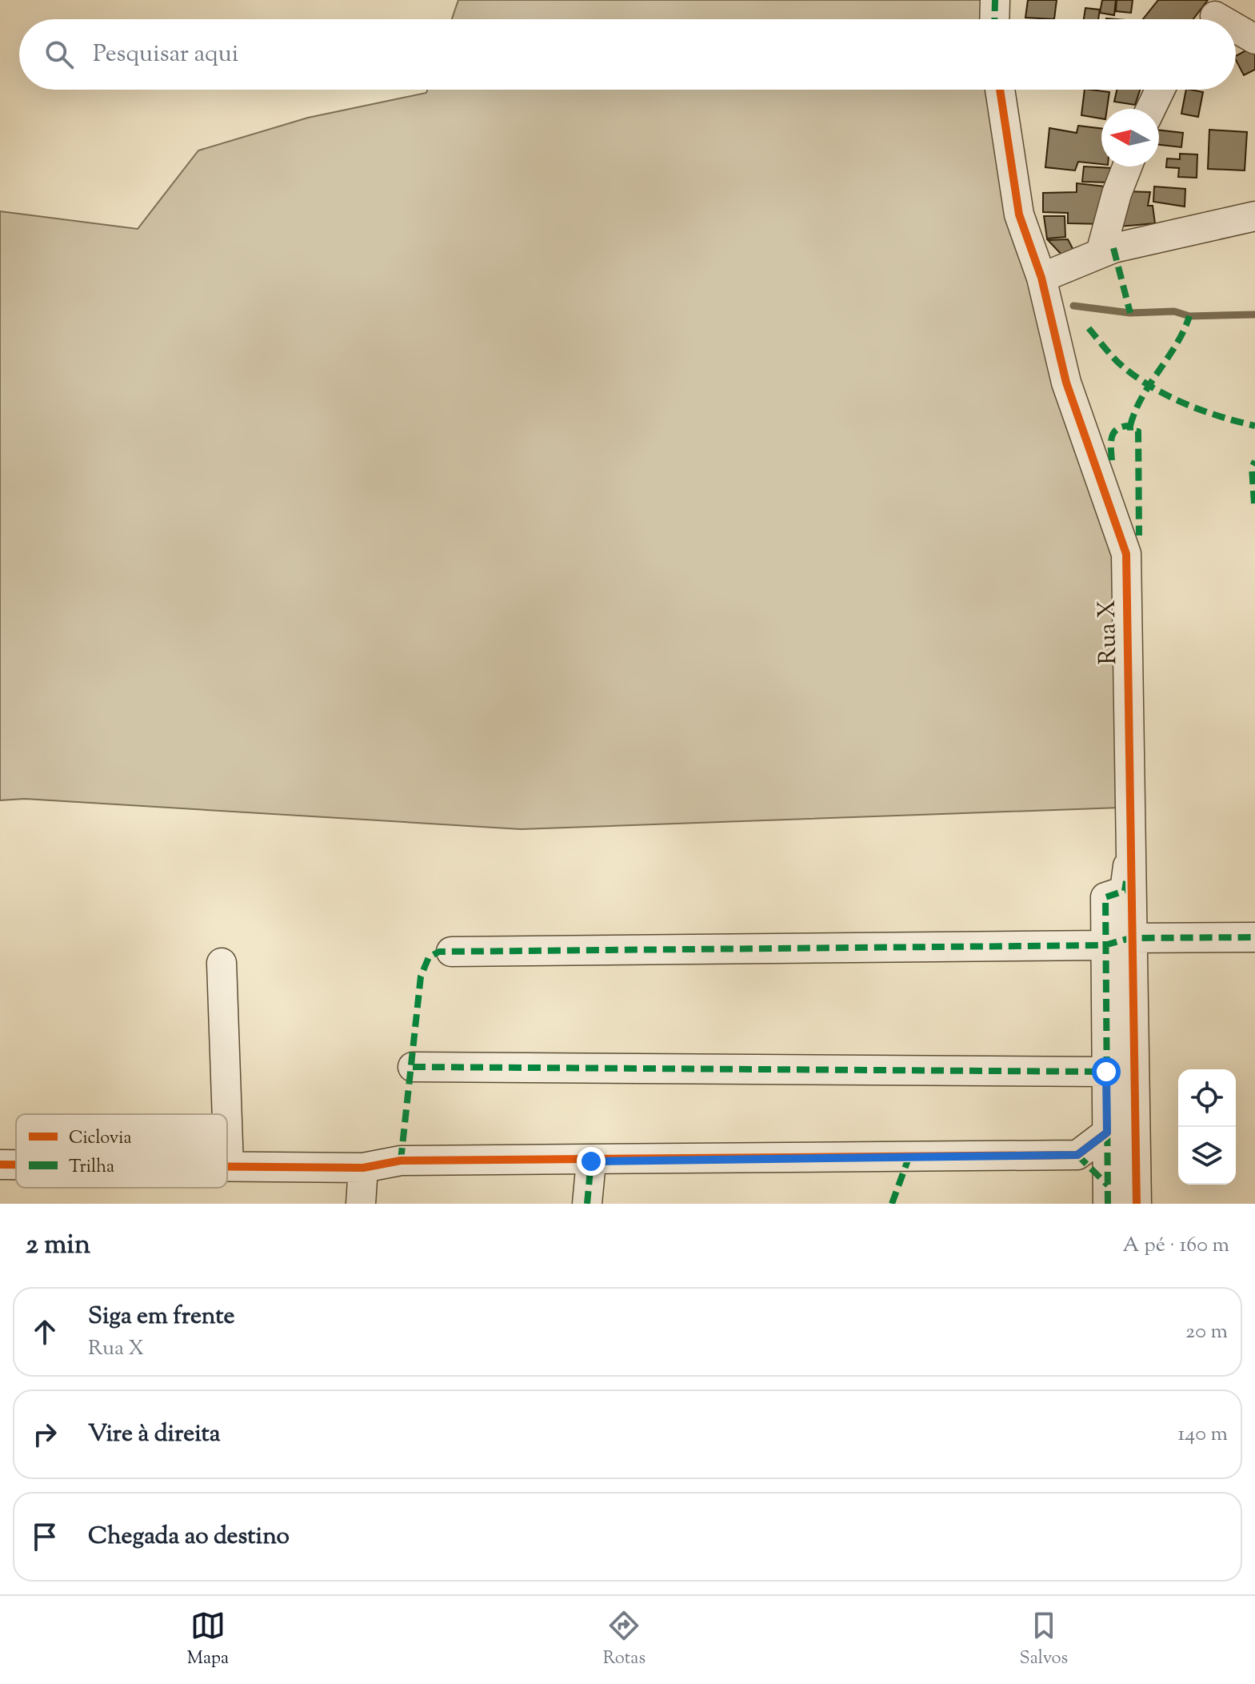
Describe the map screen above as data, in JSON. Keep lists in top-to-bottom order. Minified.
{"streets":{"street":["Rua X"]},"legend":["Ciclovia","Trilha"],"north":"left","page":{"search":"Pesquisar aqui","heading":["2 min","A pé · 160 m"],"list":[["Siga em frente","Rua X","20 m"],["Vire à direita","140 m"],"Chegada ao destino"],"nav":["Mapa","Rotas","Salvos"]}}
